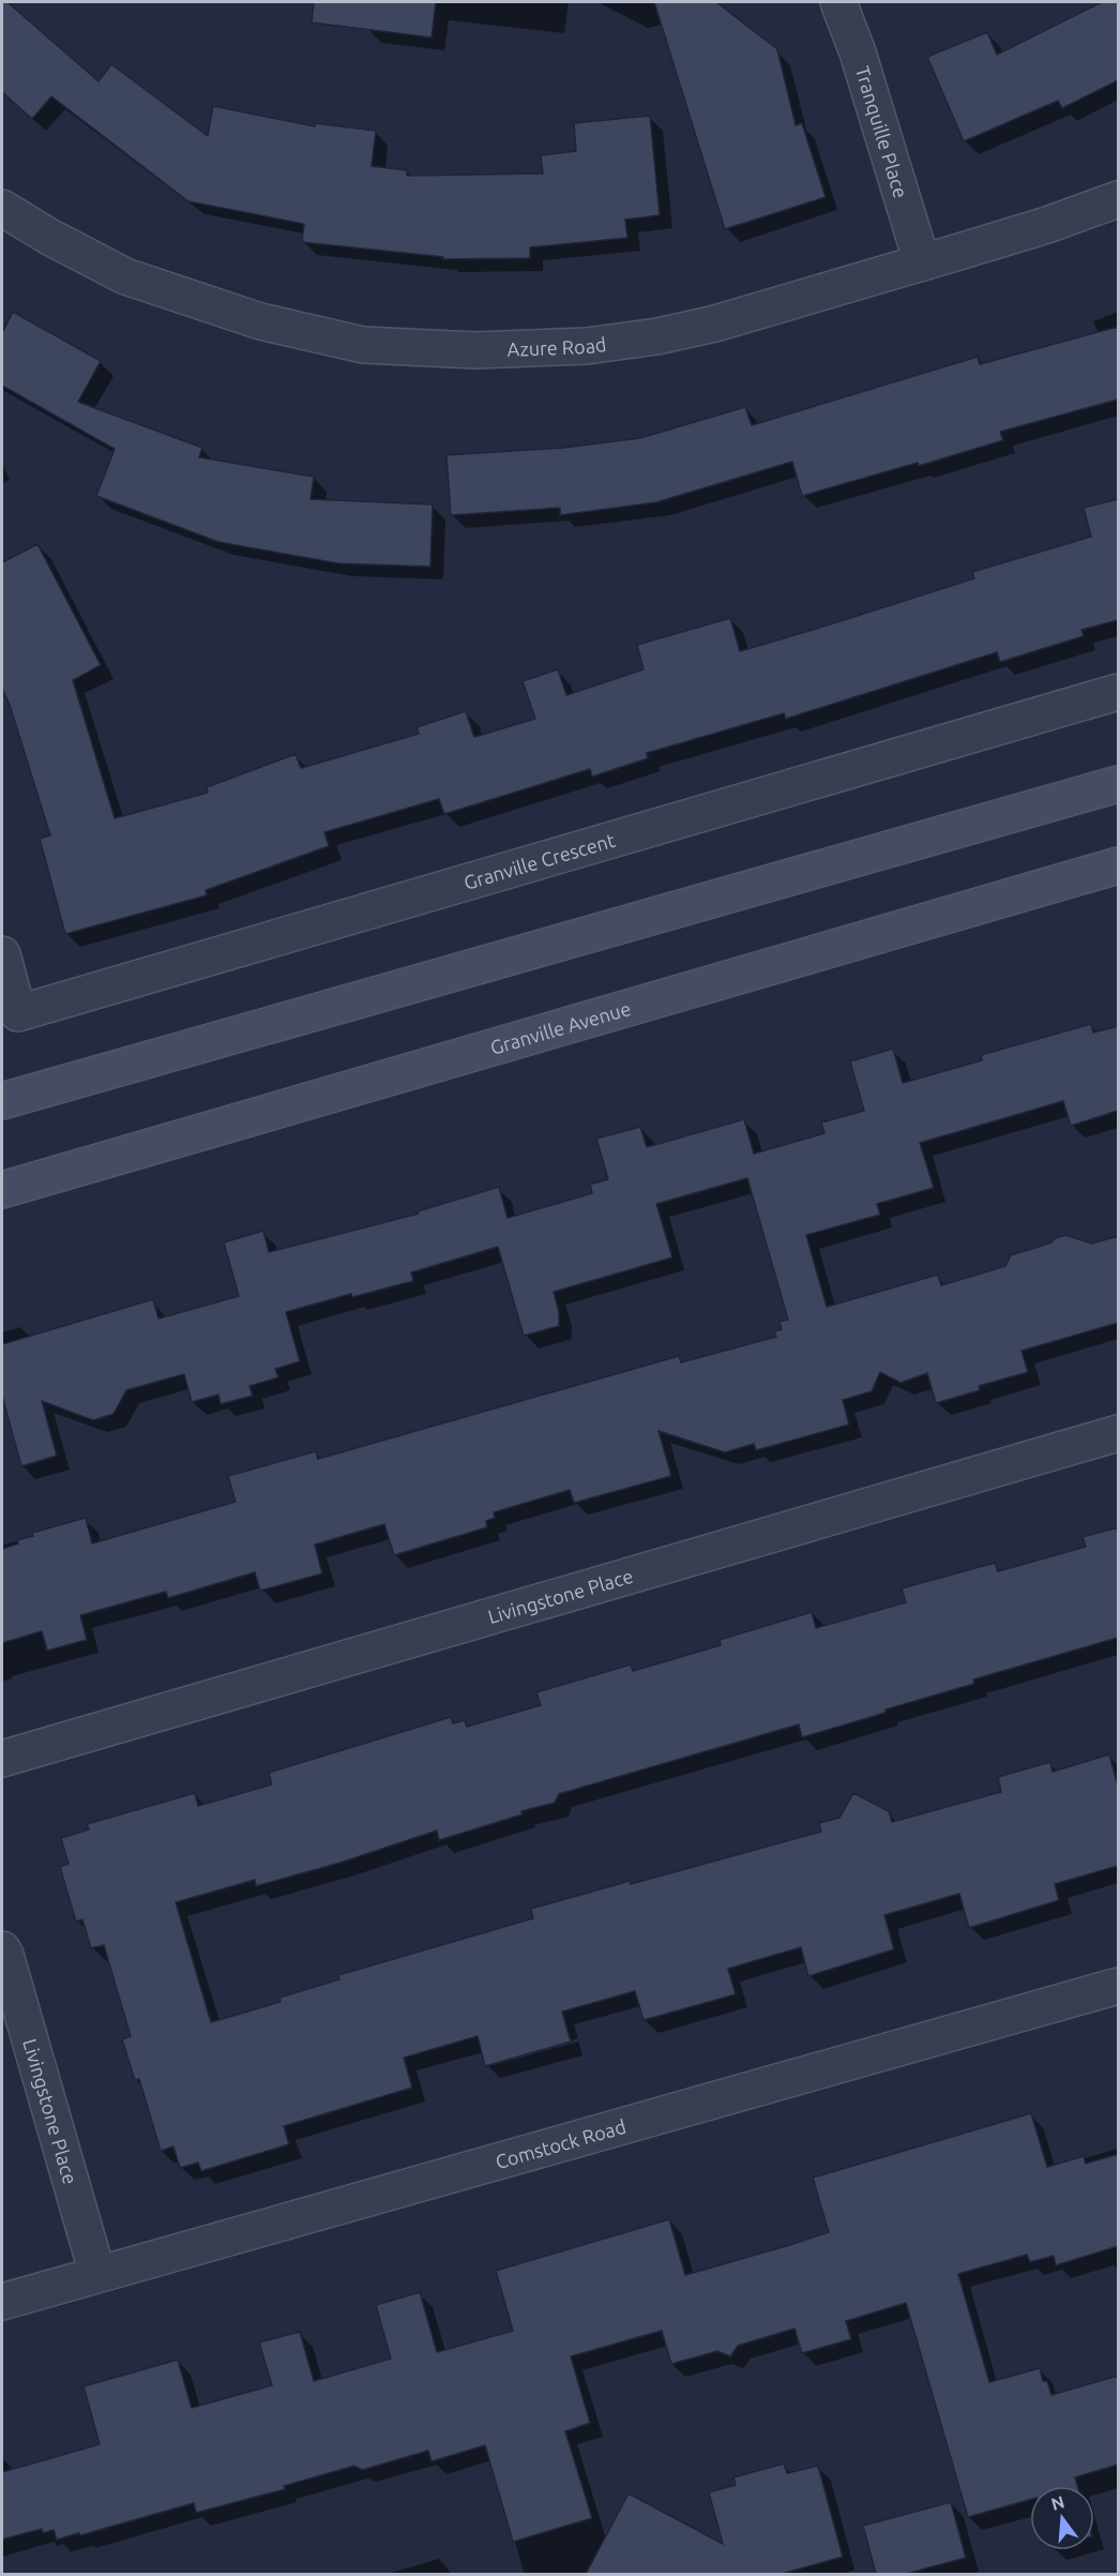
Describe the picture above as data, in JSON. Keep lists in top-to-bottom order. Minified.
{"streets":{"main road":["Granville Avenue"],"street":["Tranquille Place","Azure Road","Granville Crescent","Livingstone Place","Comstock Road"]},"crossings":[["Tranquille Place","Azure Road"],["Livingstone Place","Comstock Road"]],"north":"top"}
